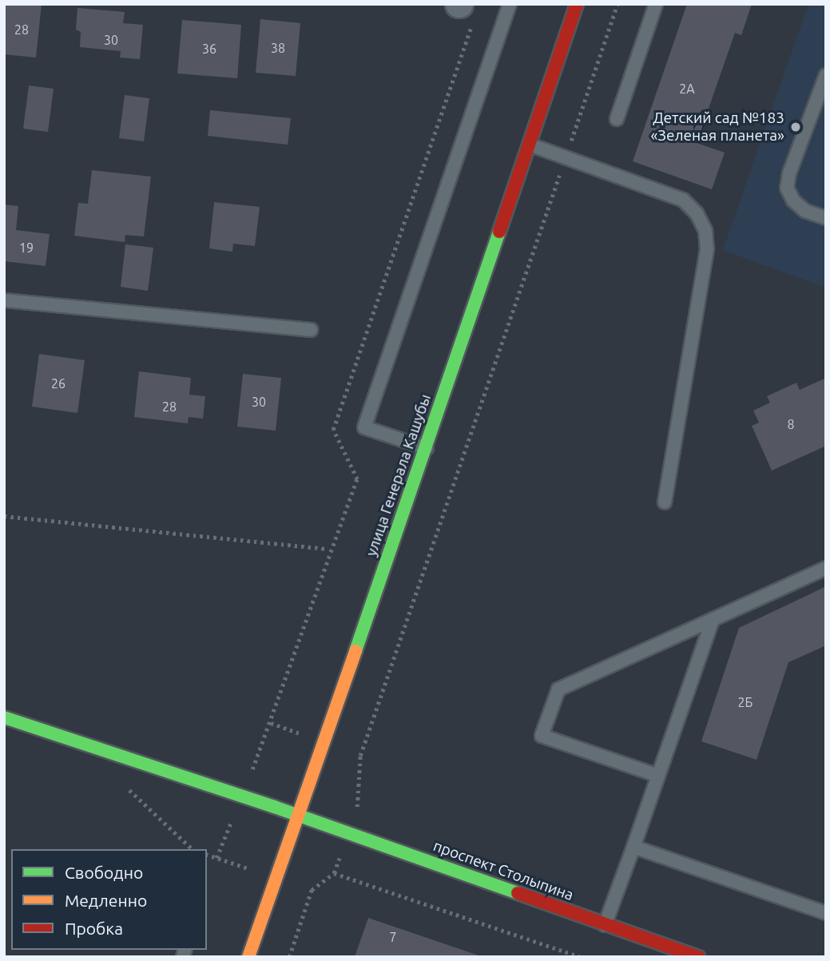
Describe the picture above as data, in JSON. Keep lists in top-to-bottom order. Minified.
{"streets":{"street":["улица Генерала Кашубы","проспект Столыпина"]},"crossings":[["улица Генерала Кашубы","проспект Столыпина"]],"places":["Детский сад №183 «Зеленая планета»"],"house_numbers":["28","30","38","36","2А","19","26","30","28","8","2Б","7"],"legend":["Свободно","Медленно","Пробка"]}
